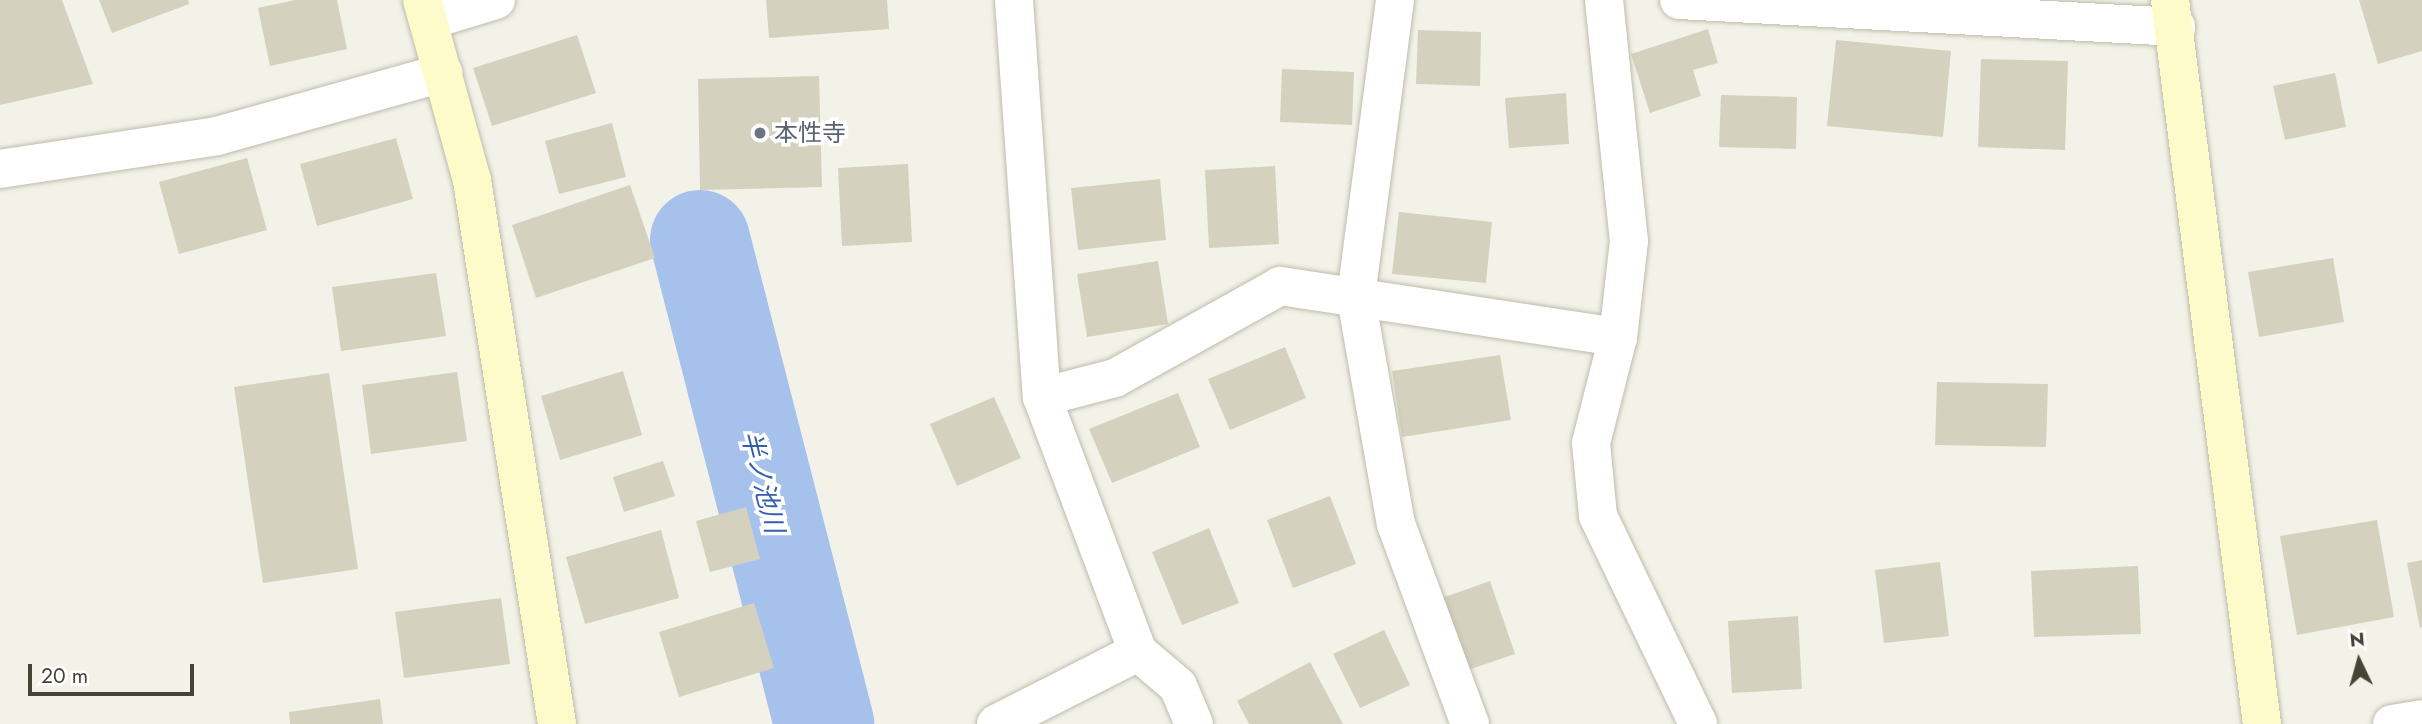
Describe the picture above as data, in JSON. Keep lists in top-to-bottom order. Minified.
{"water":["半ノ池川"],"places":["本性寺"],"scale_bar":"20 m","north":"top"}
